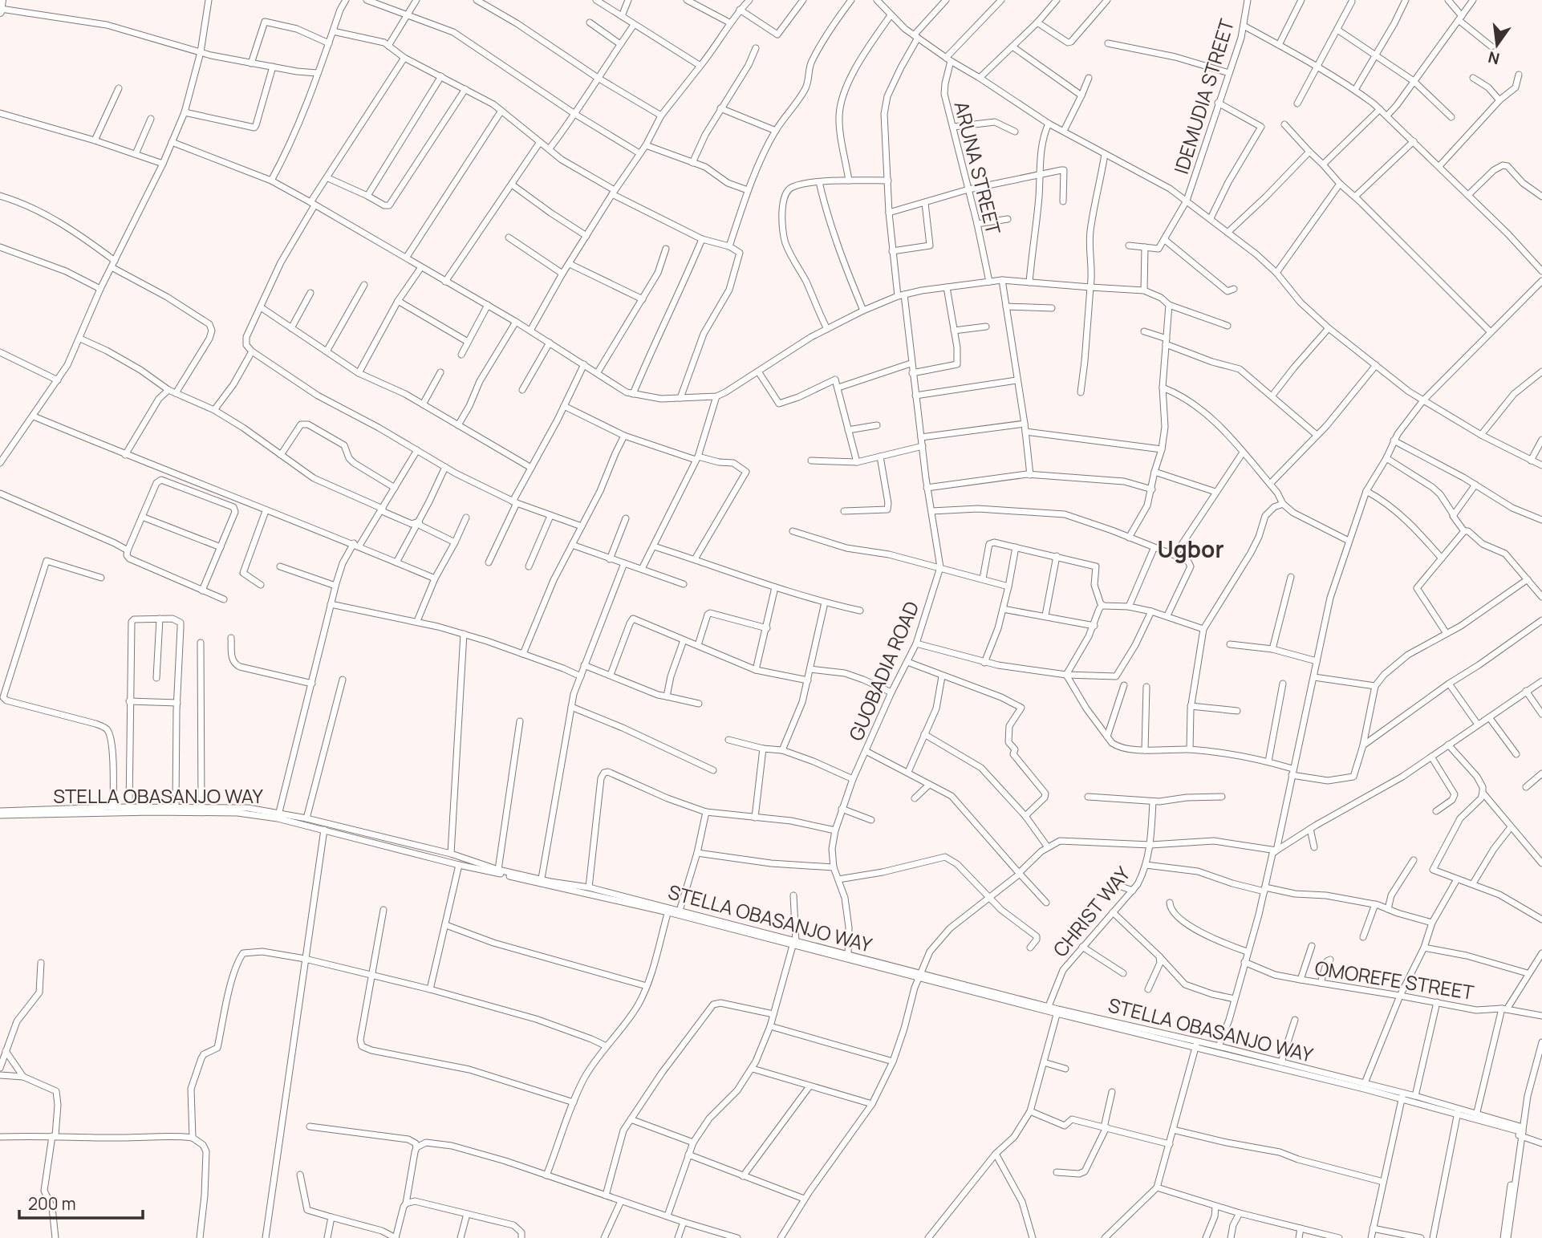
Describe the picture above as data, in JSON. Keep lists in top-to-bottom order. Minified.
{"streets":{"street":["IDEMUDIA STREET","ARUNA STREET","GUOBADIA ROAD","STELLA OBASANJO WAY","CHRIST WAY","OMOREFE STREET"]},"crossings":[["GUOBADIA ROAD","STELLA OBASANJO WAY"],["STELLA OBASANJO WAY","CHRIST WAY"]],"districts":["Ugbor"],"scale_bar":"200 m","north":"bottom"}
